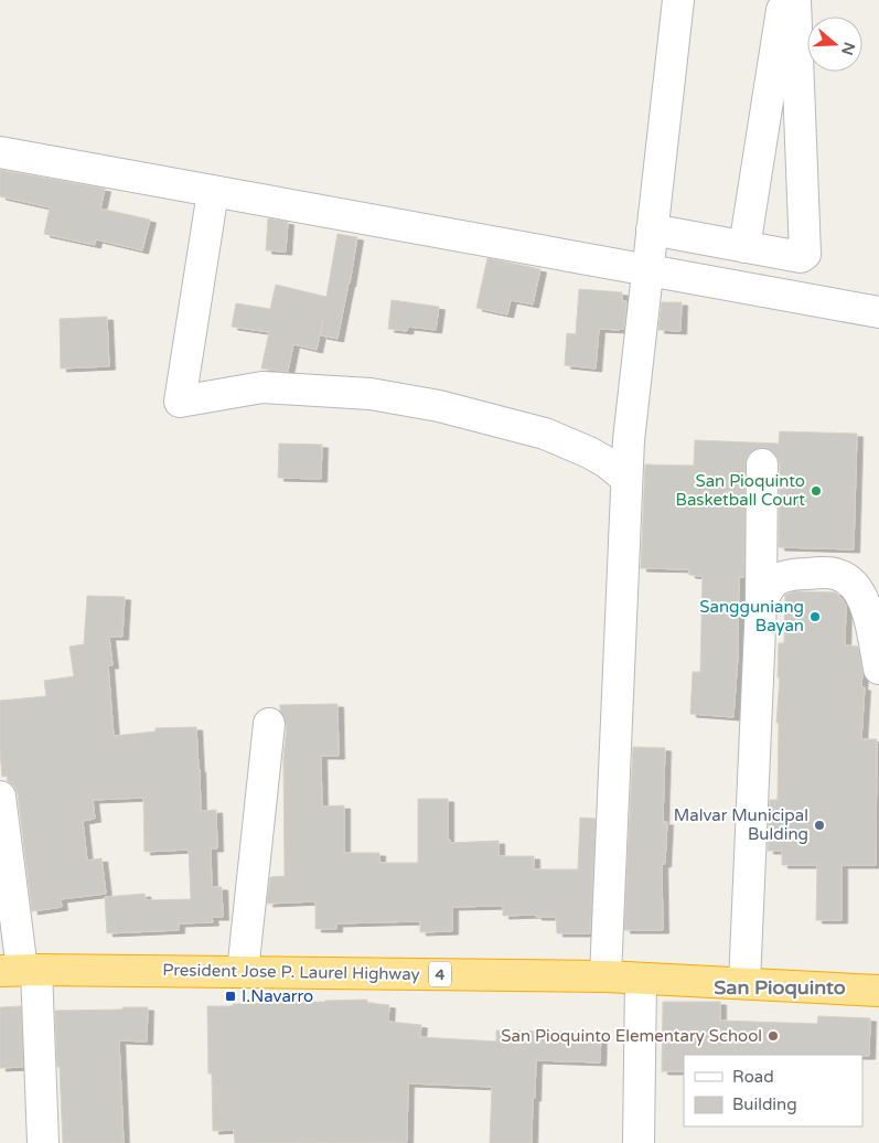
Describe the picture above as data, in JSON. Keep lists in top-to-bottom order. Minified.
{"streets":{"highway":["President Jose P. Laurel Highway","4"]},"districts":["San Pioquinto"],"places":{"other":["San Pioquinto Basketball Court","Sangguniang Bayan","Malvar Municipal Bulding","San Pioquinto Elementary School"],"transit":["I.Navarro"]},"legend":["Road","Building"],"north":"right"}
